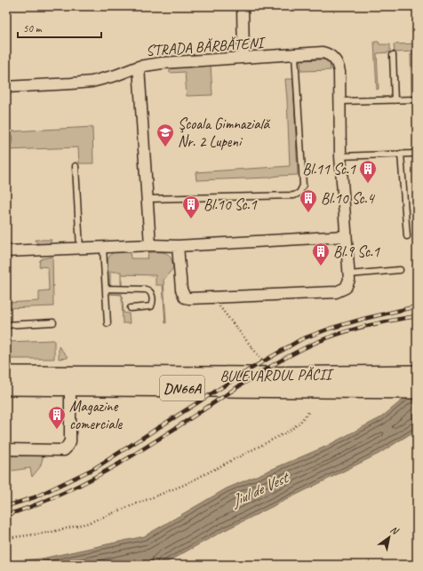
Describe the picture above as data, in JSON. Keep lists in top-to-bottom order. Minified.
{"streets":{"main road":["BULEVARDUL PĂCII","DN66A"],"street":["STRADA BĂRBĂTENI"]},"water":["Jiul de Vest"],"places":{"school or university":["Şcoala Gimnazială Nr. 2 Lupeni"],"building":["Bl.11 Sc.1","Bl.10 Sc.4","Bl.10 Sc.1","Bl.9 Sc.1","Magazine comerciale"]},"scale_bar":"50 m","north":"top right"}
